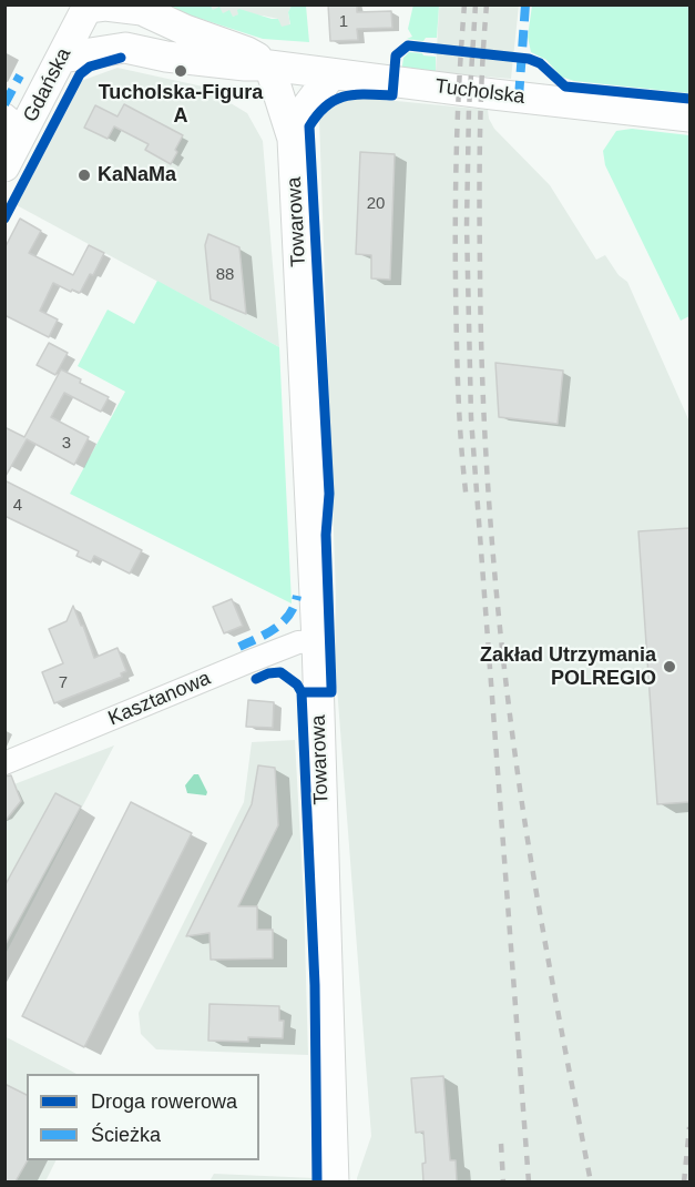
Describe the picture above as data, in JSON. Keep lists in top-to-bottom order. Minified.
{"streets":{"street":["Gdańska","Tucholska","Towarowa","Kasztanowa"]},"crossings":[["Gdańska","Tucholska"],["Tucholska","Towarowa"],["Towarowa","Kasztanowa"]],"places":["Tucholska-Figura A","KaNaMa","Zakład Utrzymania POLREGIO"],"house_numbers":["1","20","88","3","4","7"],"legend":["Droga rowerowa","Ścieżka"]}
